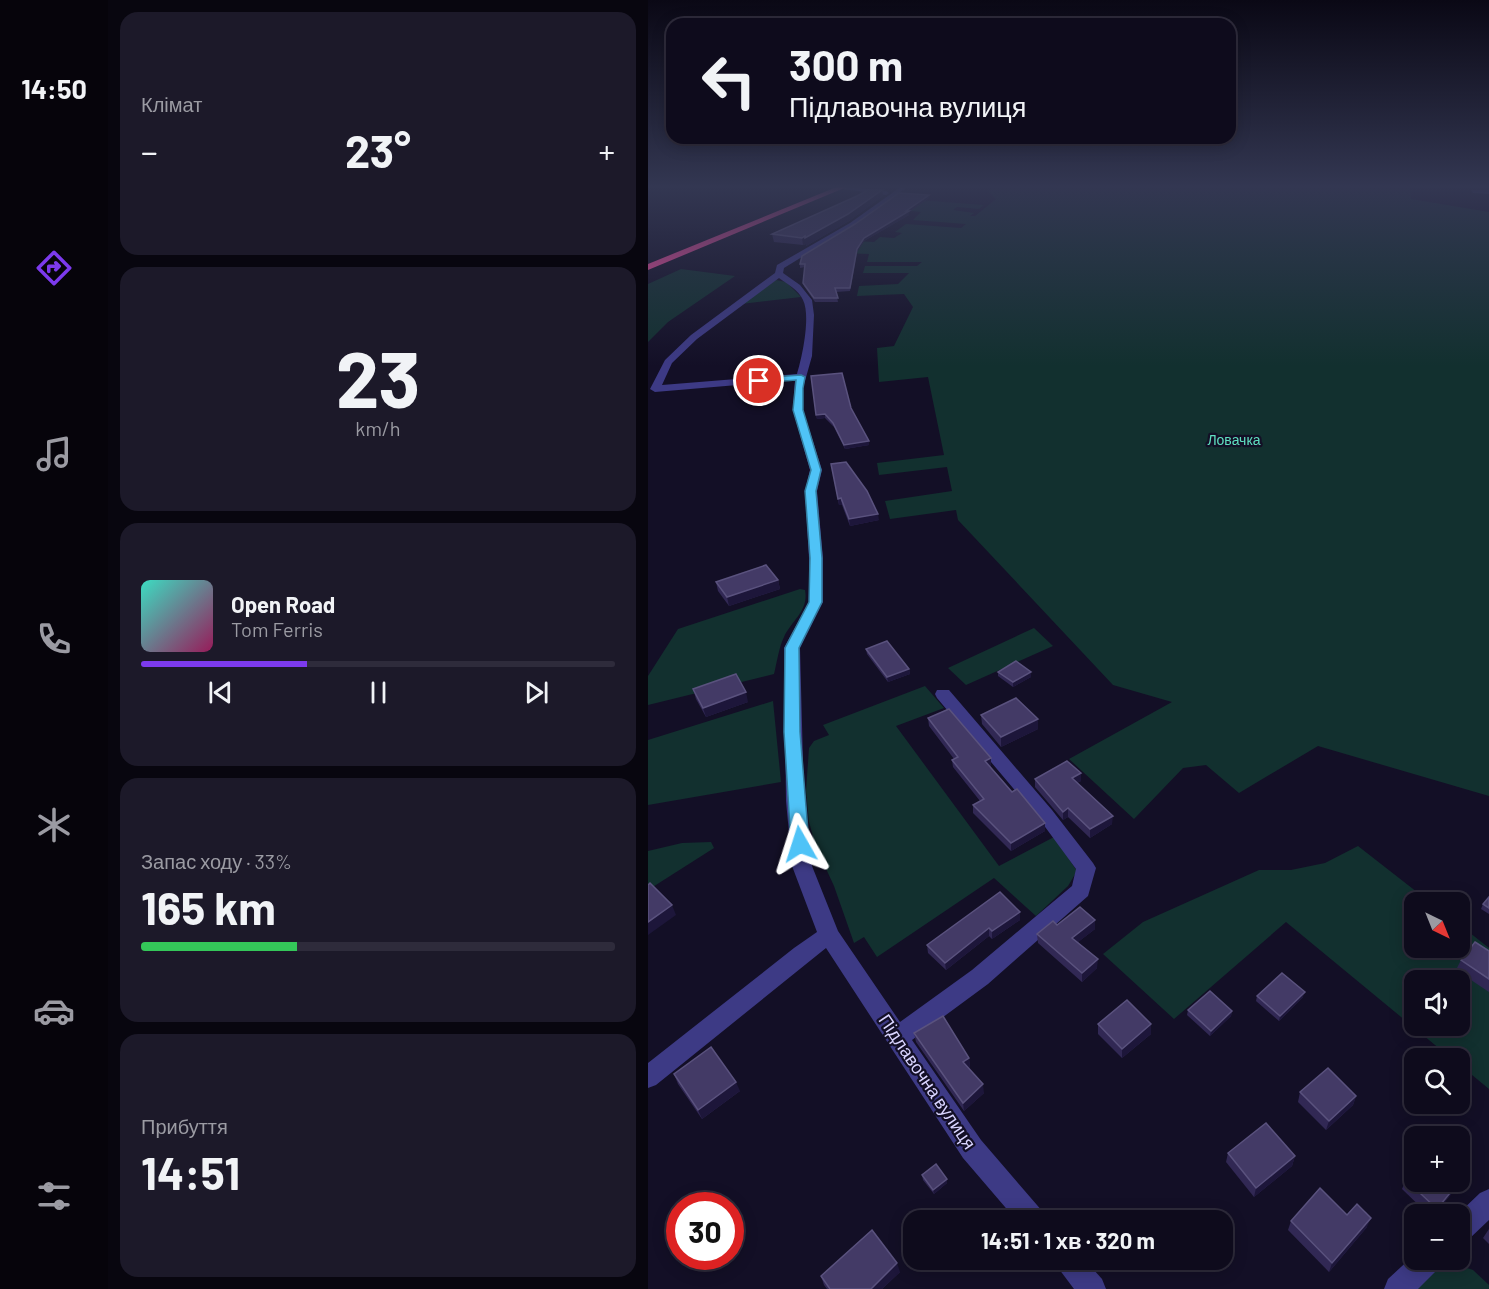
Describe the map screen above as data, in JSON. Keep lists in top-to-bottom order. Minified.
{"streets":{"street":["Підлавочна вулиця"]},"parks":["Ловачка"],"north":"bottom right","page":{"tabs":"14:50","tile":["Клімат",["23","km/h"],["Запас ходу · 33%","165 km"],["Прибуття","14:51"]],"turn":["300 m","Підлавочна вулиця"],"heat":["−","23°","+"],"song":["Open Road","Tom Ferris"],"map_buttons":["+","−"],"limit":"30","trip":"14:51 · 1 хв · 320 m"}}
